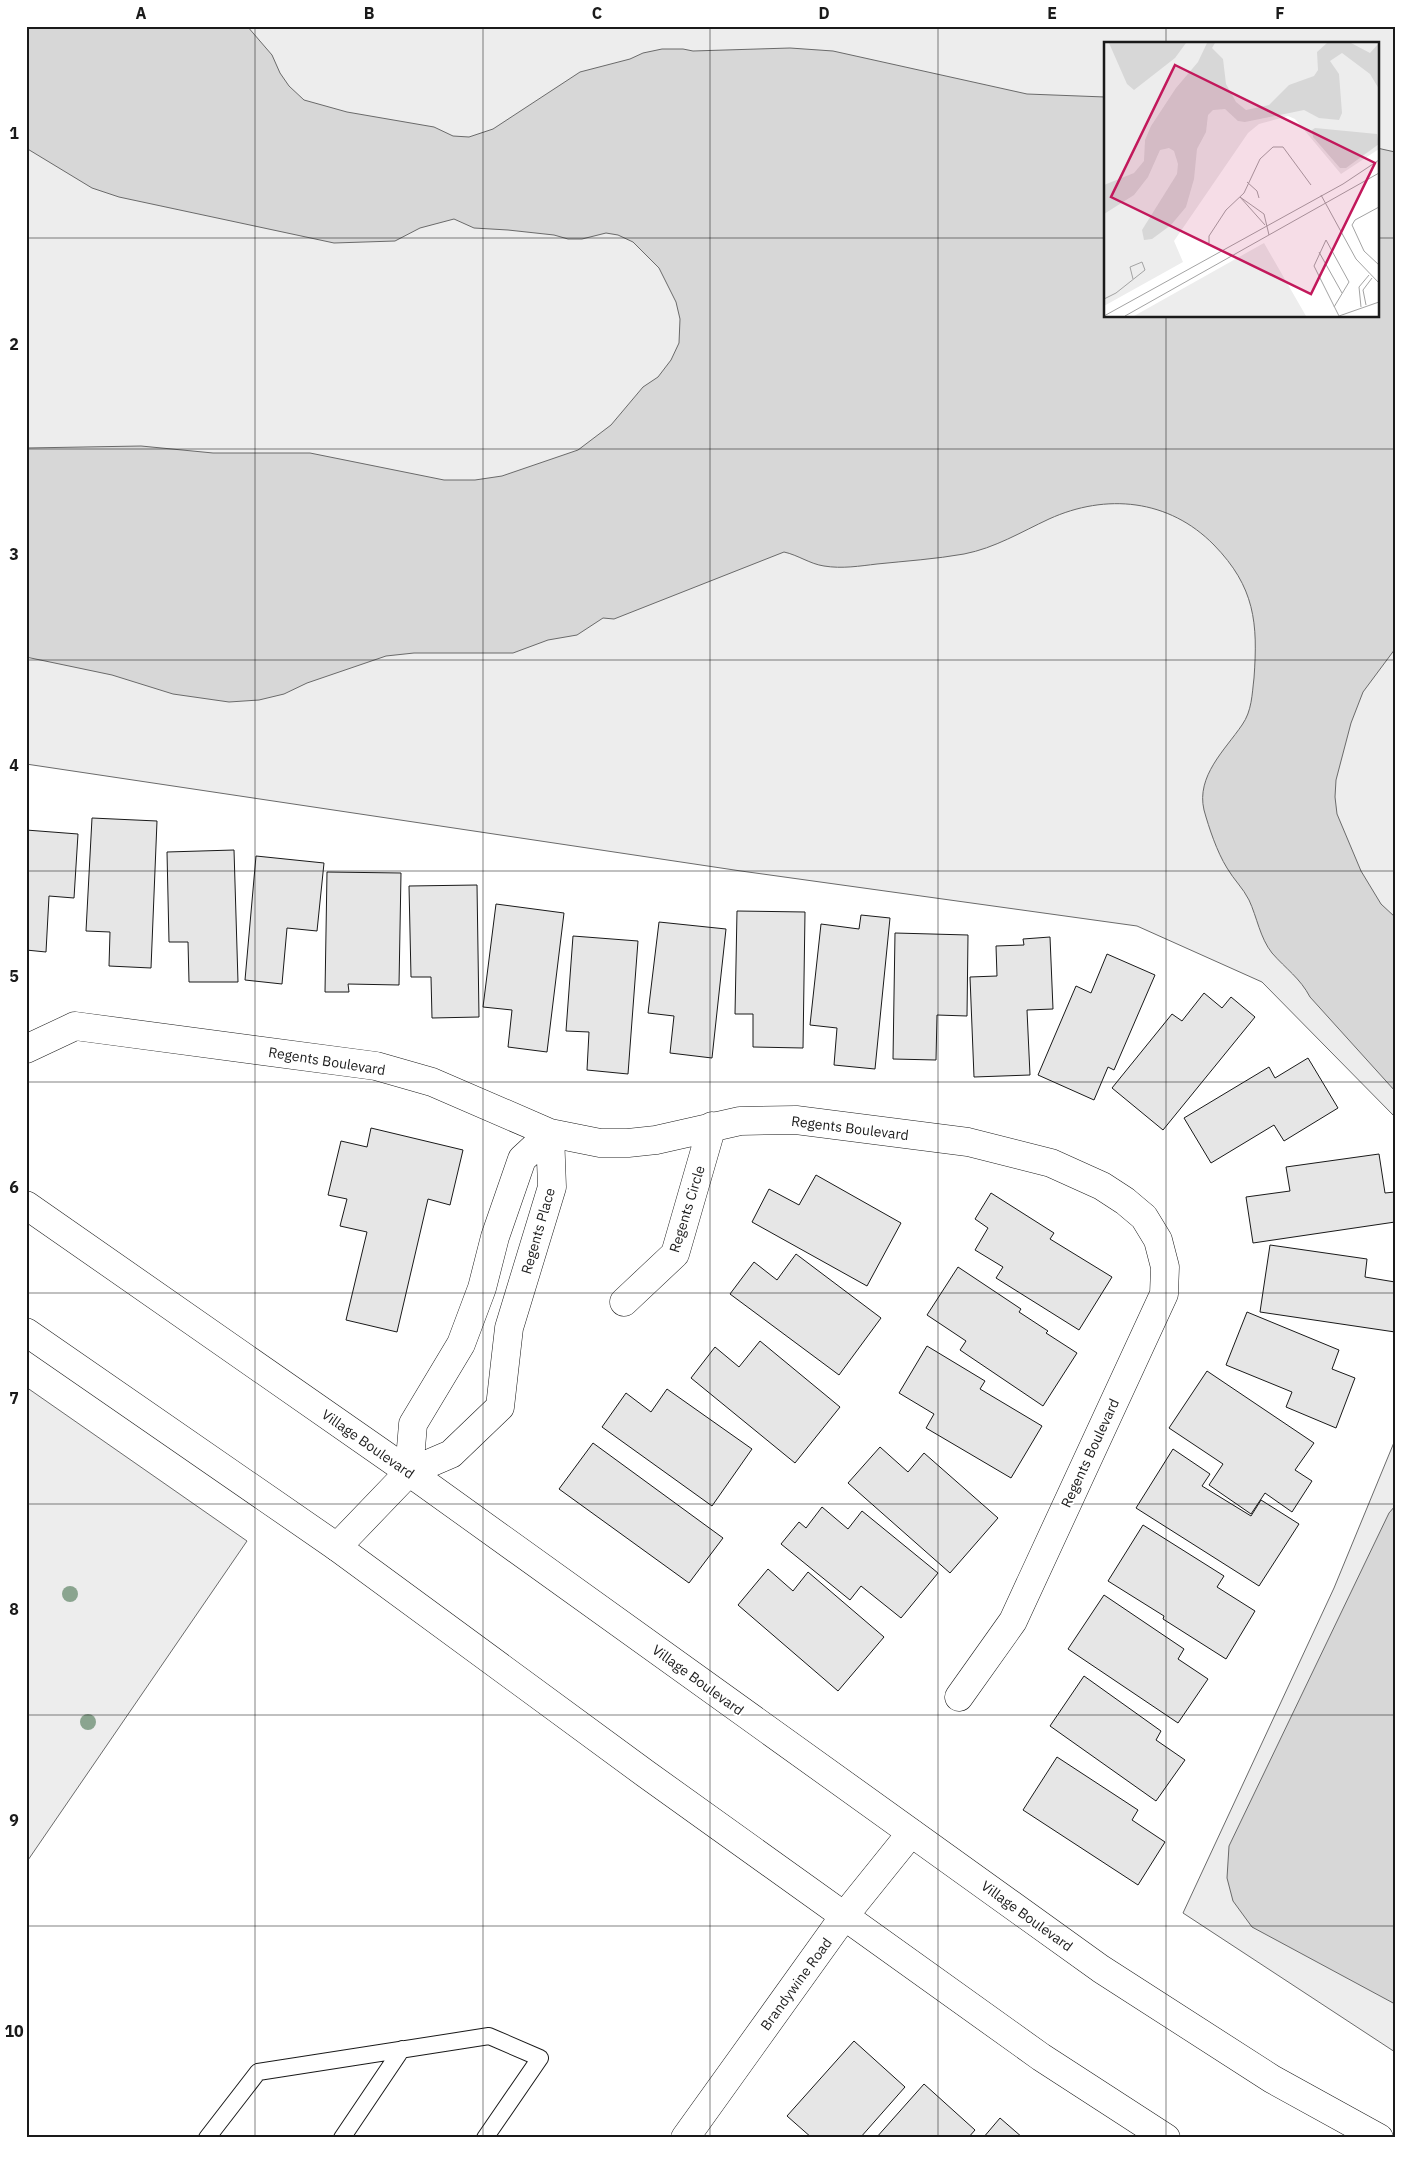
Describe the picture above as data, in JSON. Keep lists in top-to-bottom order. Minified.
{"streets":{"street":["Regents Boulevard","Regents Circle","Regents Place","Village Boulevard","Brandywine Road"]},"crossings":[["Regents Boulevard","Regents Circle"],["Regents Boulevard","Regents Place"],["Regents Place","Village Boulevard"],["Village Boulevard","Brandywine Road"]],"grid":{"columns":["A","B","C","D","E","F"],"rows":["1","2","3","4","5","6","7","8","9","10"]}}
